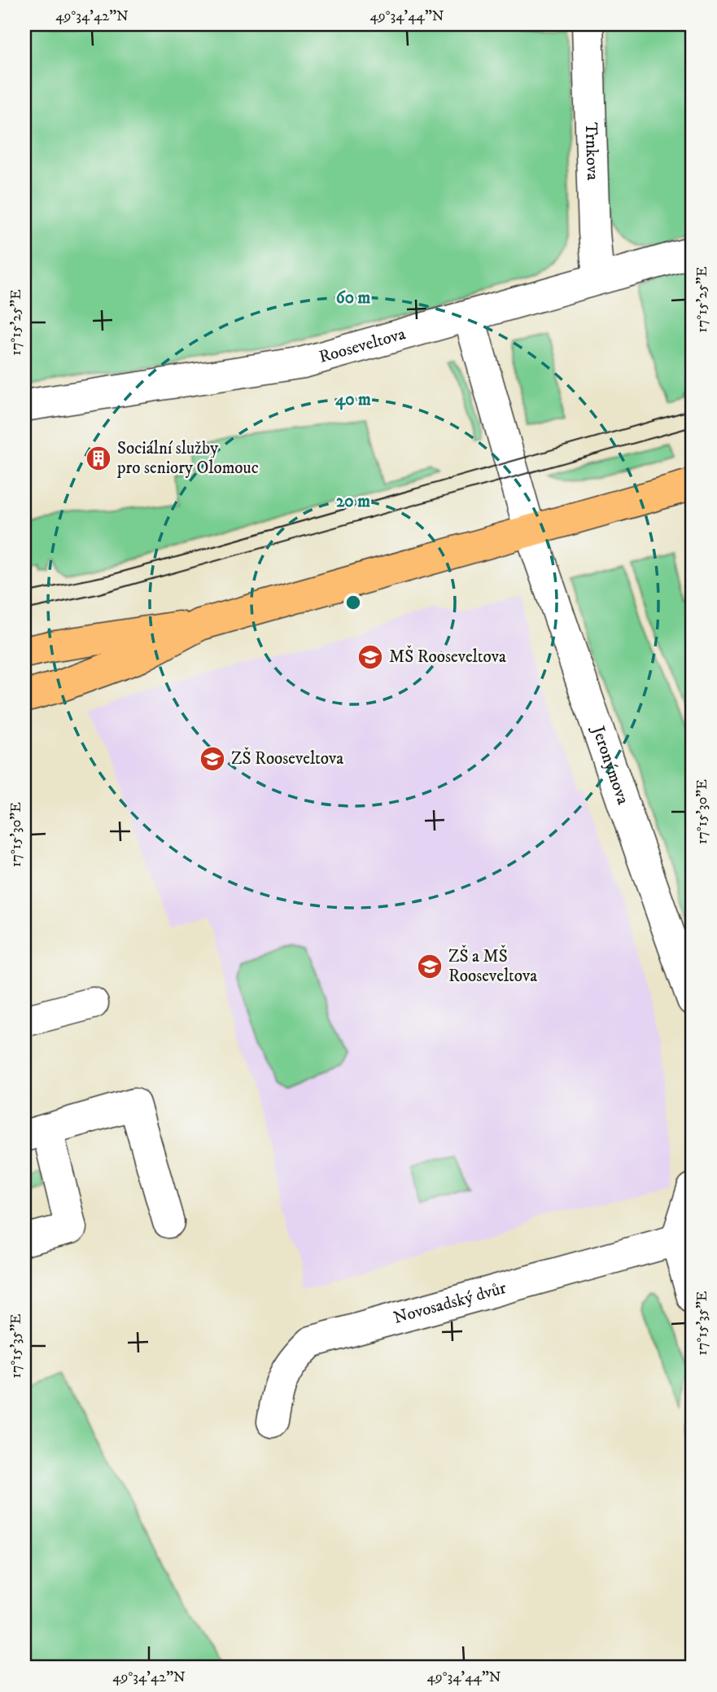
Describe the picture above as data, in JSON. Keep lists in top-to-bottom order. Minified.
{"streets":{"street":["Trnkova","Rooseveltova","Jeronýmova","Novosadský dvůr"]},"crossings":[["Trnkova","Rooseveltova"]],"places":{"building":["Sociální služby pro seniory Olomouc"],"school or university":["MŠ Rooseveltova","ZŠ Rooseveltova","ZŠ a MŠ Rooseveltova"]},"coordinates":["49°34'42\"N","49°34'44\"N","17°15'25\"E","17°15'30\"E","17°15'35\"E"],"rings":["60 m","40 m","20 m"]}
